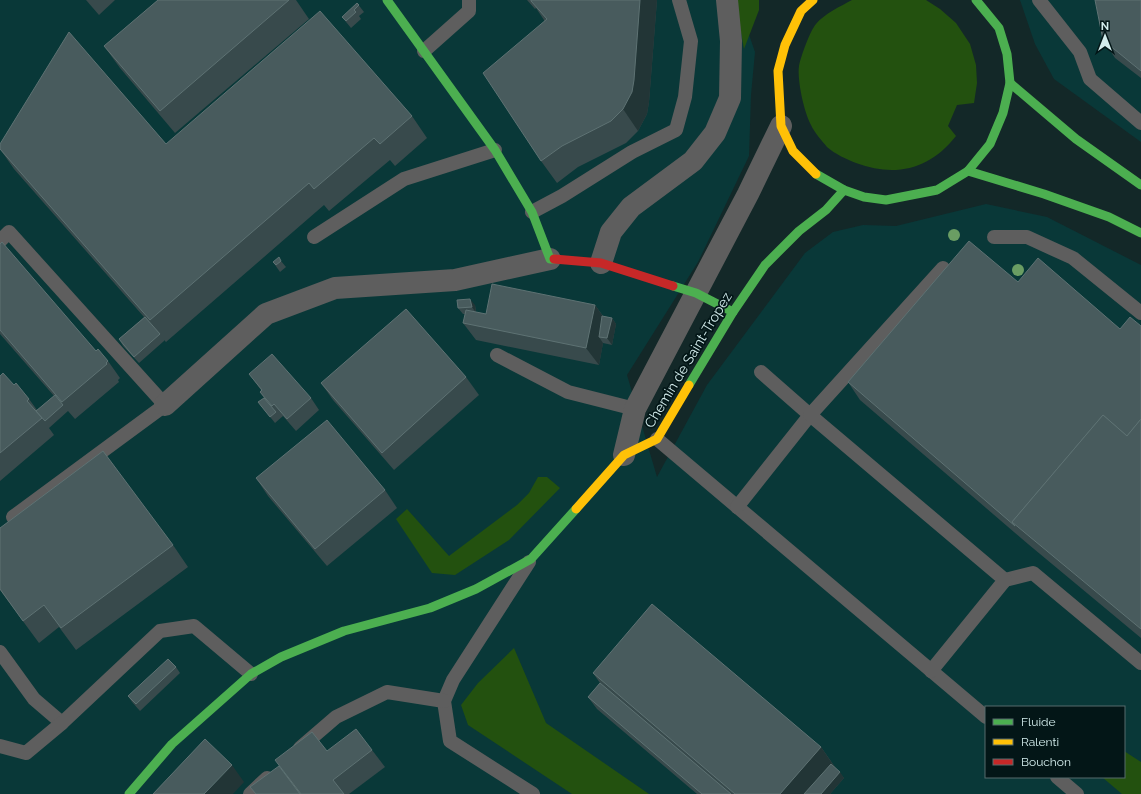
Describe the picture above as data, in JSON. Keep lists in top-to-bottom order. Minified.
{"streets":{"street":["Chemin de Saint-Tropez"]},"legend":["Fluide","Ralenti","Bouchon"],"north":"top"}
